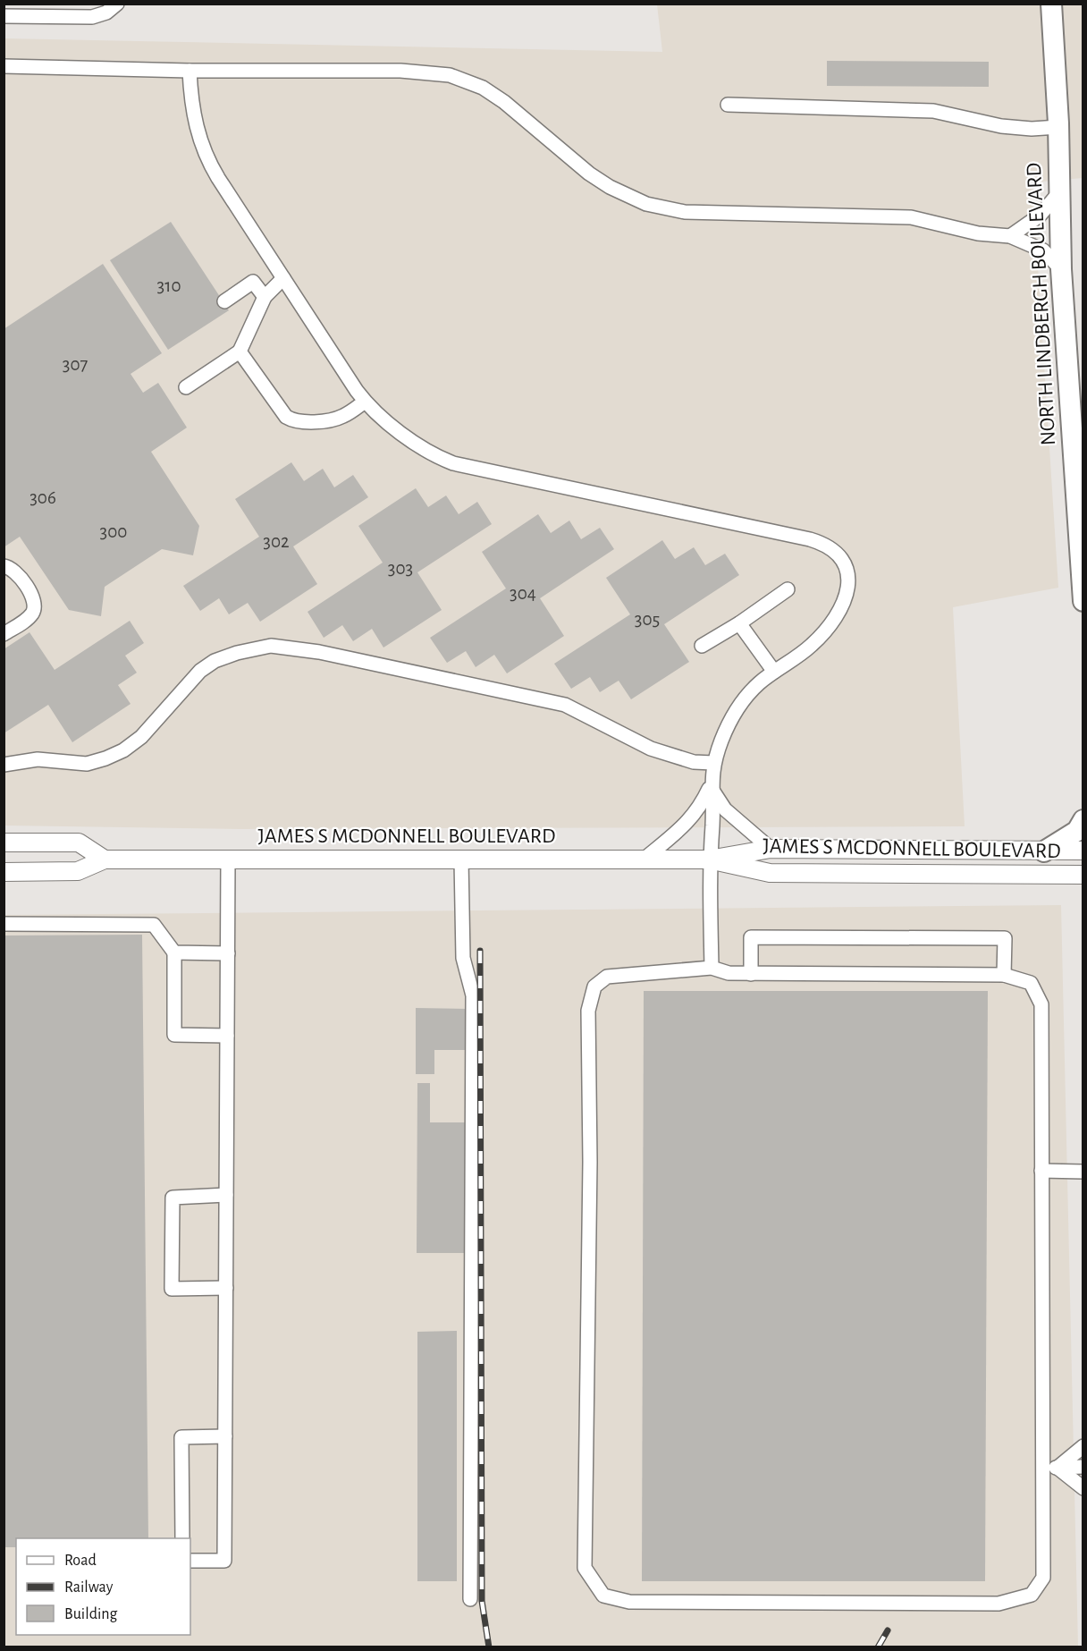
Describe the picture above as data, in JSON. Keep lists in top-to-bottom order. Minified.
{"streets":{"highway":["NORTH LINDBERGH BOULEVARD"],"main road":["JAMES S MCDONNELL BOULEVARD"]},"house_numbers":["310","307","306","300","302","303","304","305"],"legend":["Road","Railway","Building"]}
